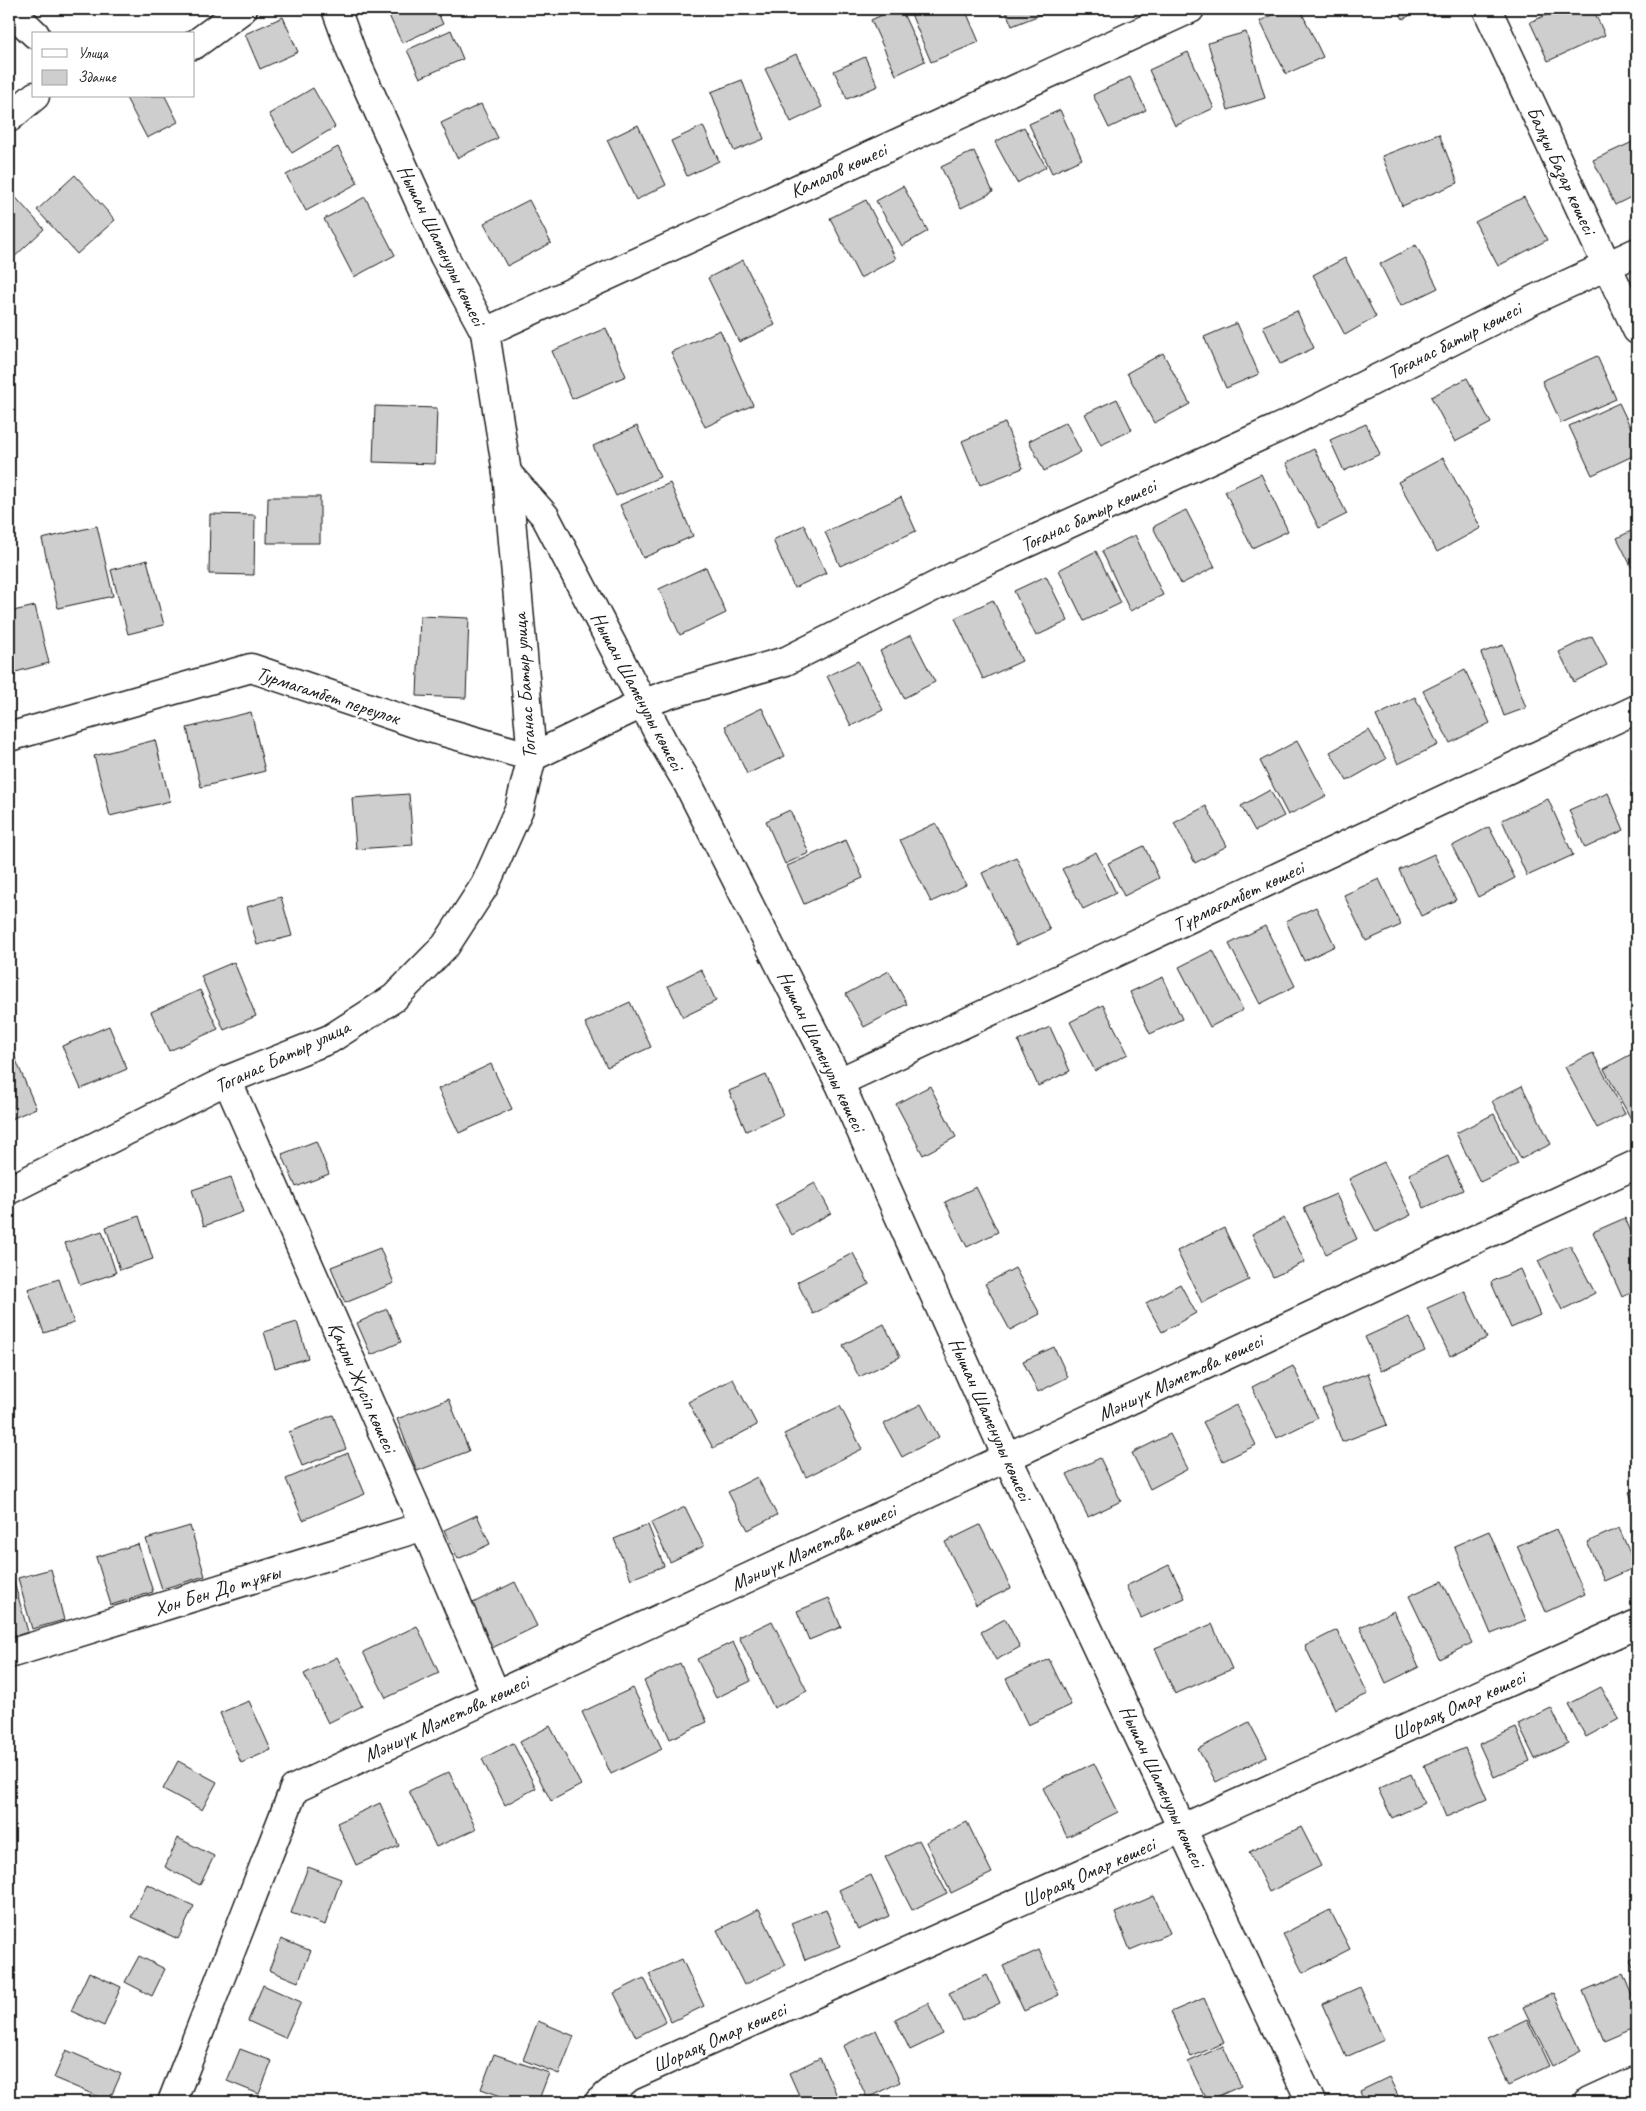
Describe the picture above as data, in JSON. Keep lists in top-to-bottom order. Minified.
{"streets":{"street":["Камалов көшесі","Балқы Базар көшесі","Нышан Шаменулы көшесі","Тоғанас батыр көшесі","Тоганас Батыр улица","Турмагамбет переулок","Тұрмағамбет көшесі","Мәншүк Мәметова көшесі","Қаңлы Жүсіп көшесі","Хон Бен До тұяғы","Шораяқ Омар көшесі"]},"crossings":[["Камалов көшесі","Нышан Шаменулы көшесі"],["Балқы Базар көшесі","Тоғанас батыр көшесі"],["Нышан Шаменулы көшесі","Тоғанас батыр көшесі"],["Нышан Шаменулы көшесі","Тоганас Батыр улица"],["Нышан Шаменулы көшесі","Тұрмағамбет көшесі"],["Нышан Шаменулы көшесі","Мәншүк Мәметова көшесі"],["Нышан Шаменулы көшесі","Шораяқ Омар көшесі"],["Тоғанас батыр көшесі","Тоганас Батыр улица"],["Тоғанас батыр көшесі","Турмагамбет переулок"],["Тоганас Батыр улица","Турмагамбет переулок"],["Тоганас Батыр улица","Қаңлы Жүсіп көшесі"],["Мәншүк Мәметова көшесі","Қаңлы Жүсіп көшесі"],["Қаңлы Жүсіп көшесі","Хон Бен До тұяғы"]],"legend":["Улица","Здание"]}
